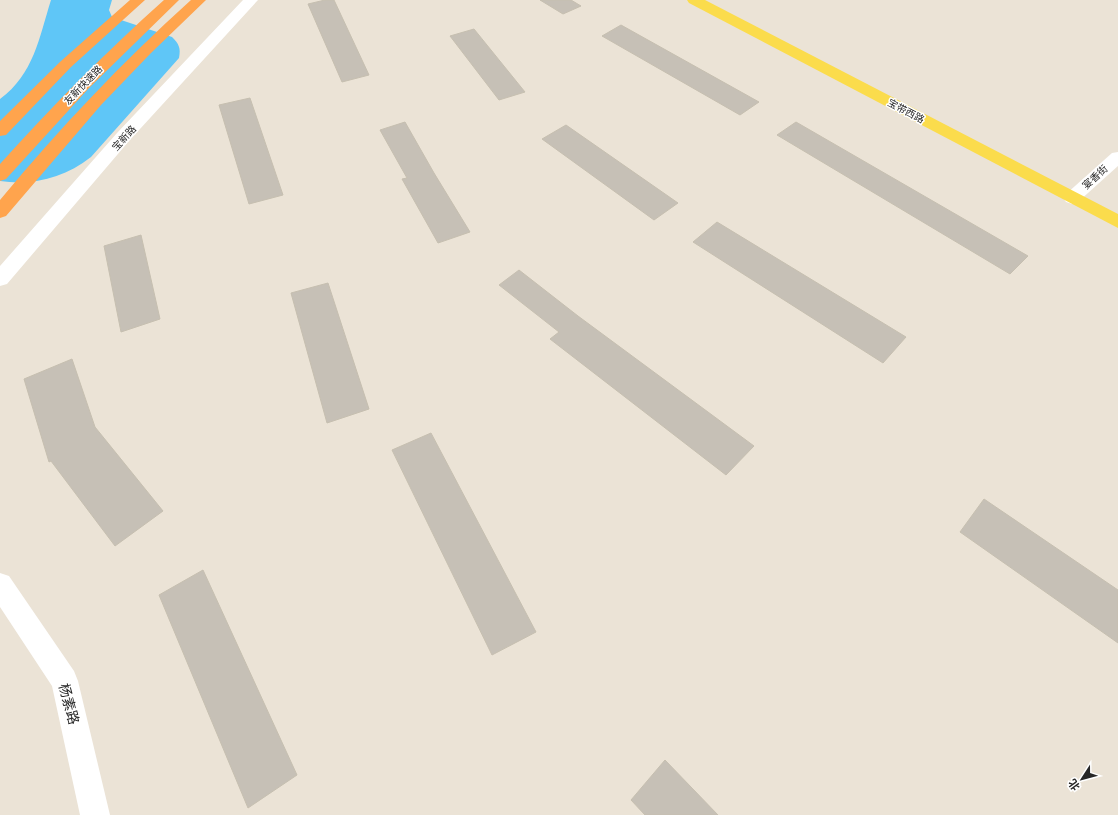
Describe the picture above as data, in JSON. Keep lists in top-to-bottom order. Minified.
{"streets":{"highway":["友新快速路"],"main road":["宝带西路"],"street":["宝新路","宴香街","杨素路"]},"crossings":[["宝带西路","宴香街"]],"north":"bottom left"}
